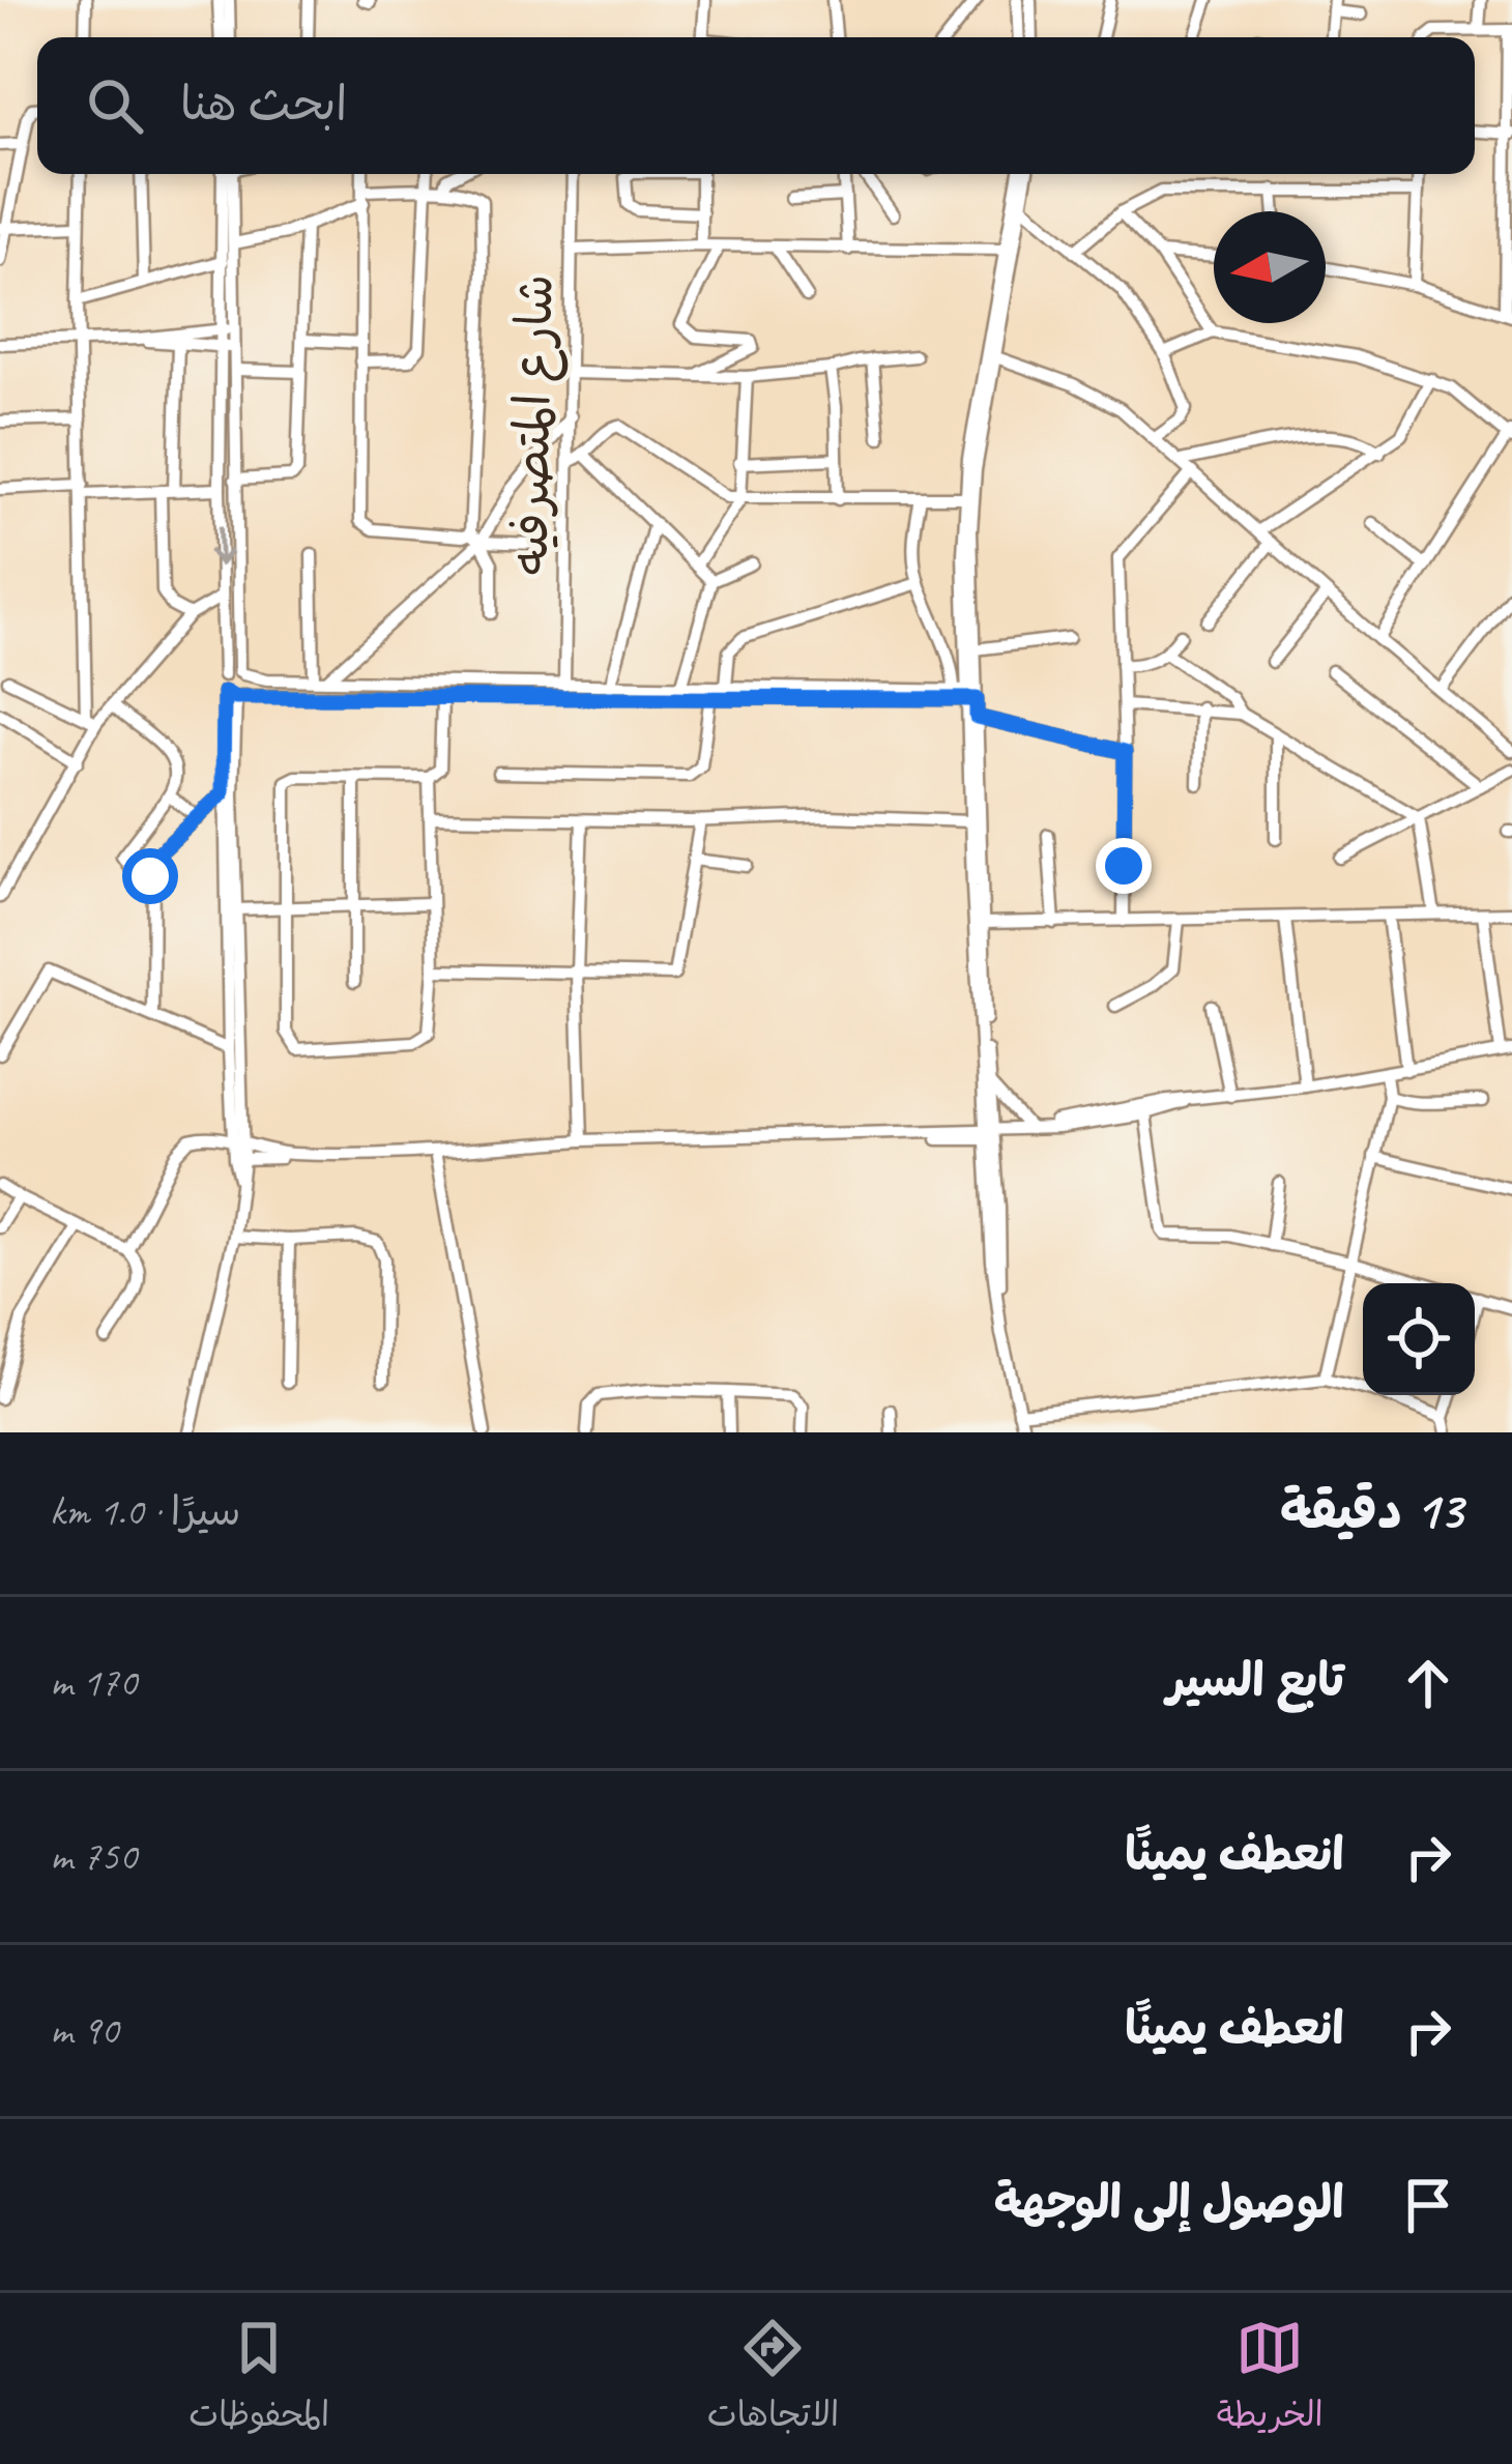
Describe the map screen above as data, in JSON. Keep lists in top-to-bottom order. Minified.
{"streets":{"street":["شارع المتصرفيه"]},"north":"left","page":{"search":"ابحث هنا","heading":["13 دقيقة","سيرًا · 1.0 km"],"list":[["تابع السير","170 m"],["انعطف يمينًا","750 m"],["انعطف يمينًا","90 m"],"الوصول إلى الوجهة"],"nav":["الخريطة","الاتجاهات","المحفوظات"]}}
